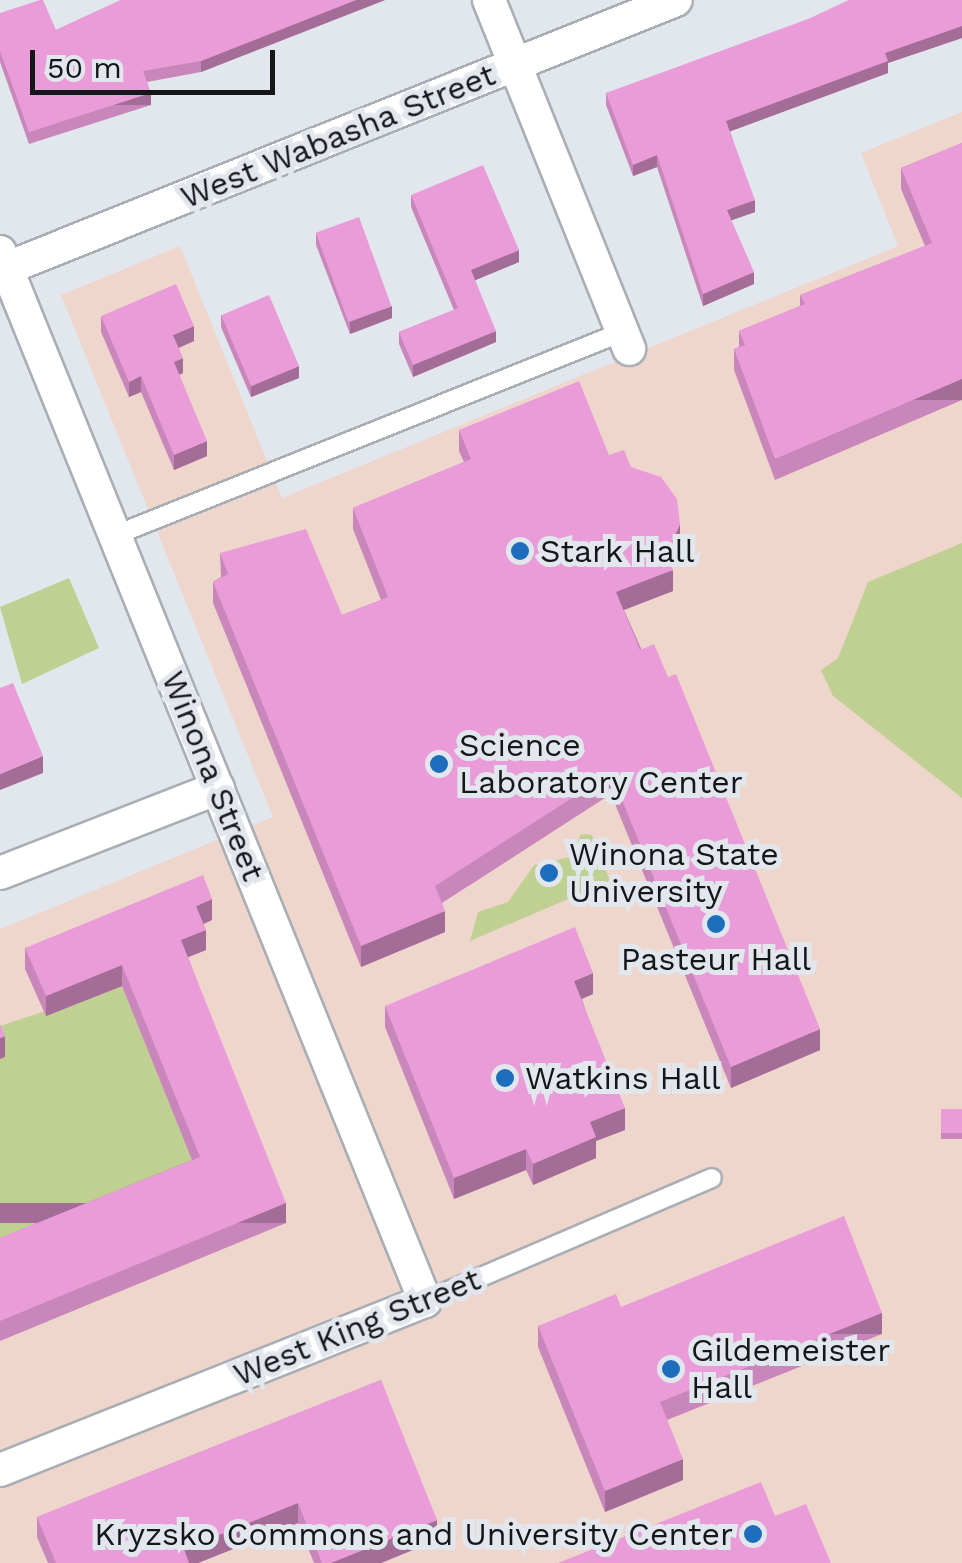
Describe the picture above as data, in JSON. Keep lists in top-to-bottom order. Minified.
{"streets":{"street":["West Wabasha Street","Winona Street","West King Street"]},"crossings":[["West Wabasha Street","Winona Street"],["Winona Street","West King Street"]],"places":["Stark Hall","Science Laboratory Center","Winona State University","Pasteur Hall","Watkins Hall","Gildemeister Hall","Kryzsko Commons and University Center"],"scale_bar":"50 m"}
